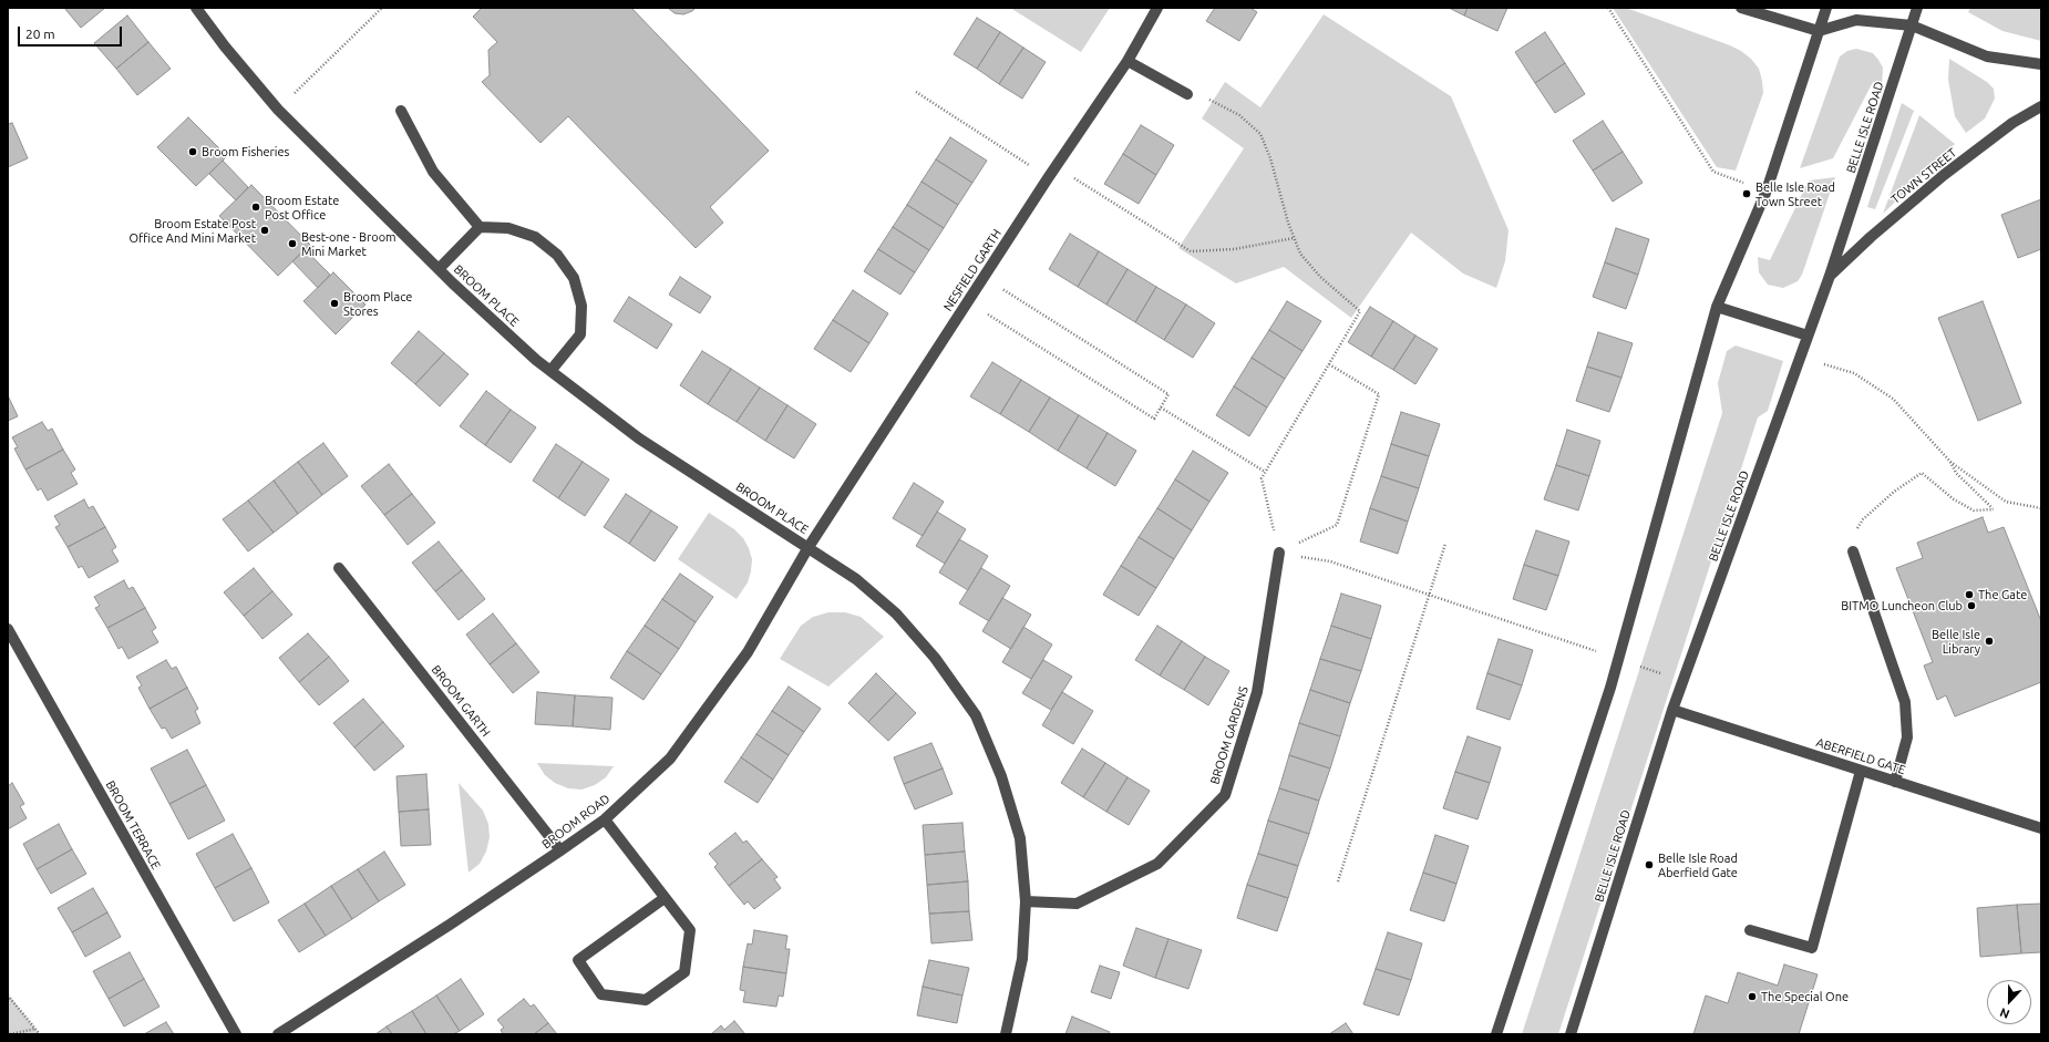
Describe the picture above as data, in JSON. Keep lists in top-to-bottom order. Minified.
{"streets":{"street":["BELLE ISLE ROAD","TOWN STREET","NESFIELD GARTH","BROOM PLACE","BROOM GARTH","BROOM GARDENS","ABERFIELD GATE","BROOM ROAD","BROOM TERRACE"]},"crossings":[["BELLE ISLE ROAD","TOWN STREET"],["BELLE ISLE ROAD","ABERFIELD GATE"],["NESFIELD GARTH","BROOM PLACE"],["NESFIELD GARTH","BROOM ROAD"],["BROOM PLACE","BROOM GARDENS"],["BROOM PLACE","BROOM ROAD"],["BROOM GARTH","BROOM ROAD"]],"places":["Broom Fisheries","Belle Isle Road Town Street","Broom Estate Post Office","Broom Estate Post Office And Mini Market","Best-one - Broom Mini Market","Broom Place Stores","The Gate","BITMO Luncheon Club","Belle Isle Library","Belle Isle Road Aberfield Gate","The Special One"],"scale_bar":"20 m","north":"bottom"}
